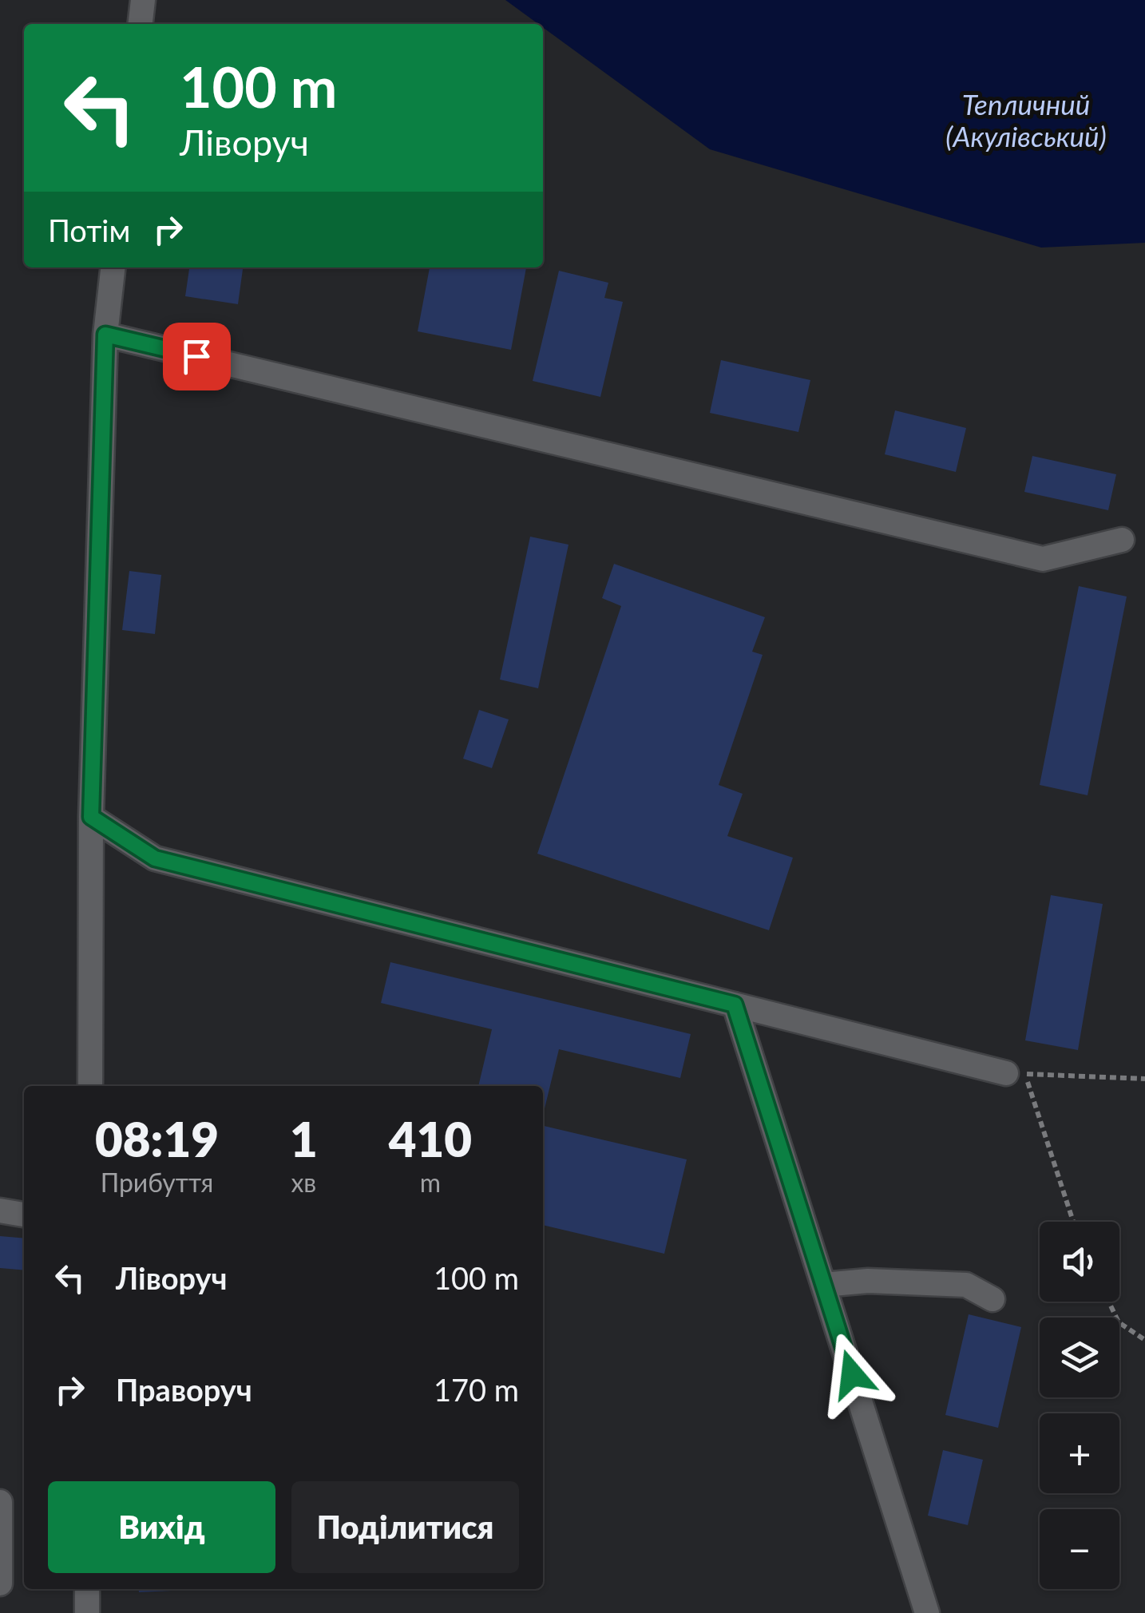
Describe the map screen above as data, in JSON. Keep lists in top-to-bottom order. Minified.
{"water":["Тепличний (Акулівський)"],"page":{"turn":["100 m","Ліворуч"],"then":"Потім","eta":["08:19","Прибуття","1","хв","410","m"],"map_buttons":["+","−"],"list":[{"name":"Ліворуч","value":"100 m"},{"name":"Праворуч","value":"170 m"}],"buttons":["Вихід","Поділитися"]}}
